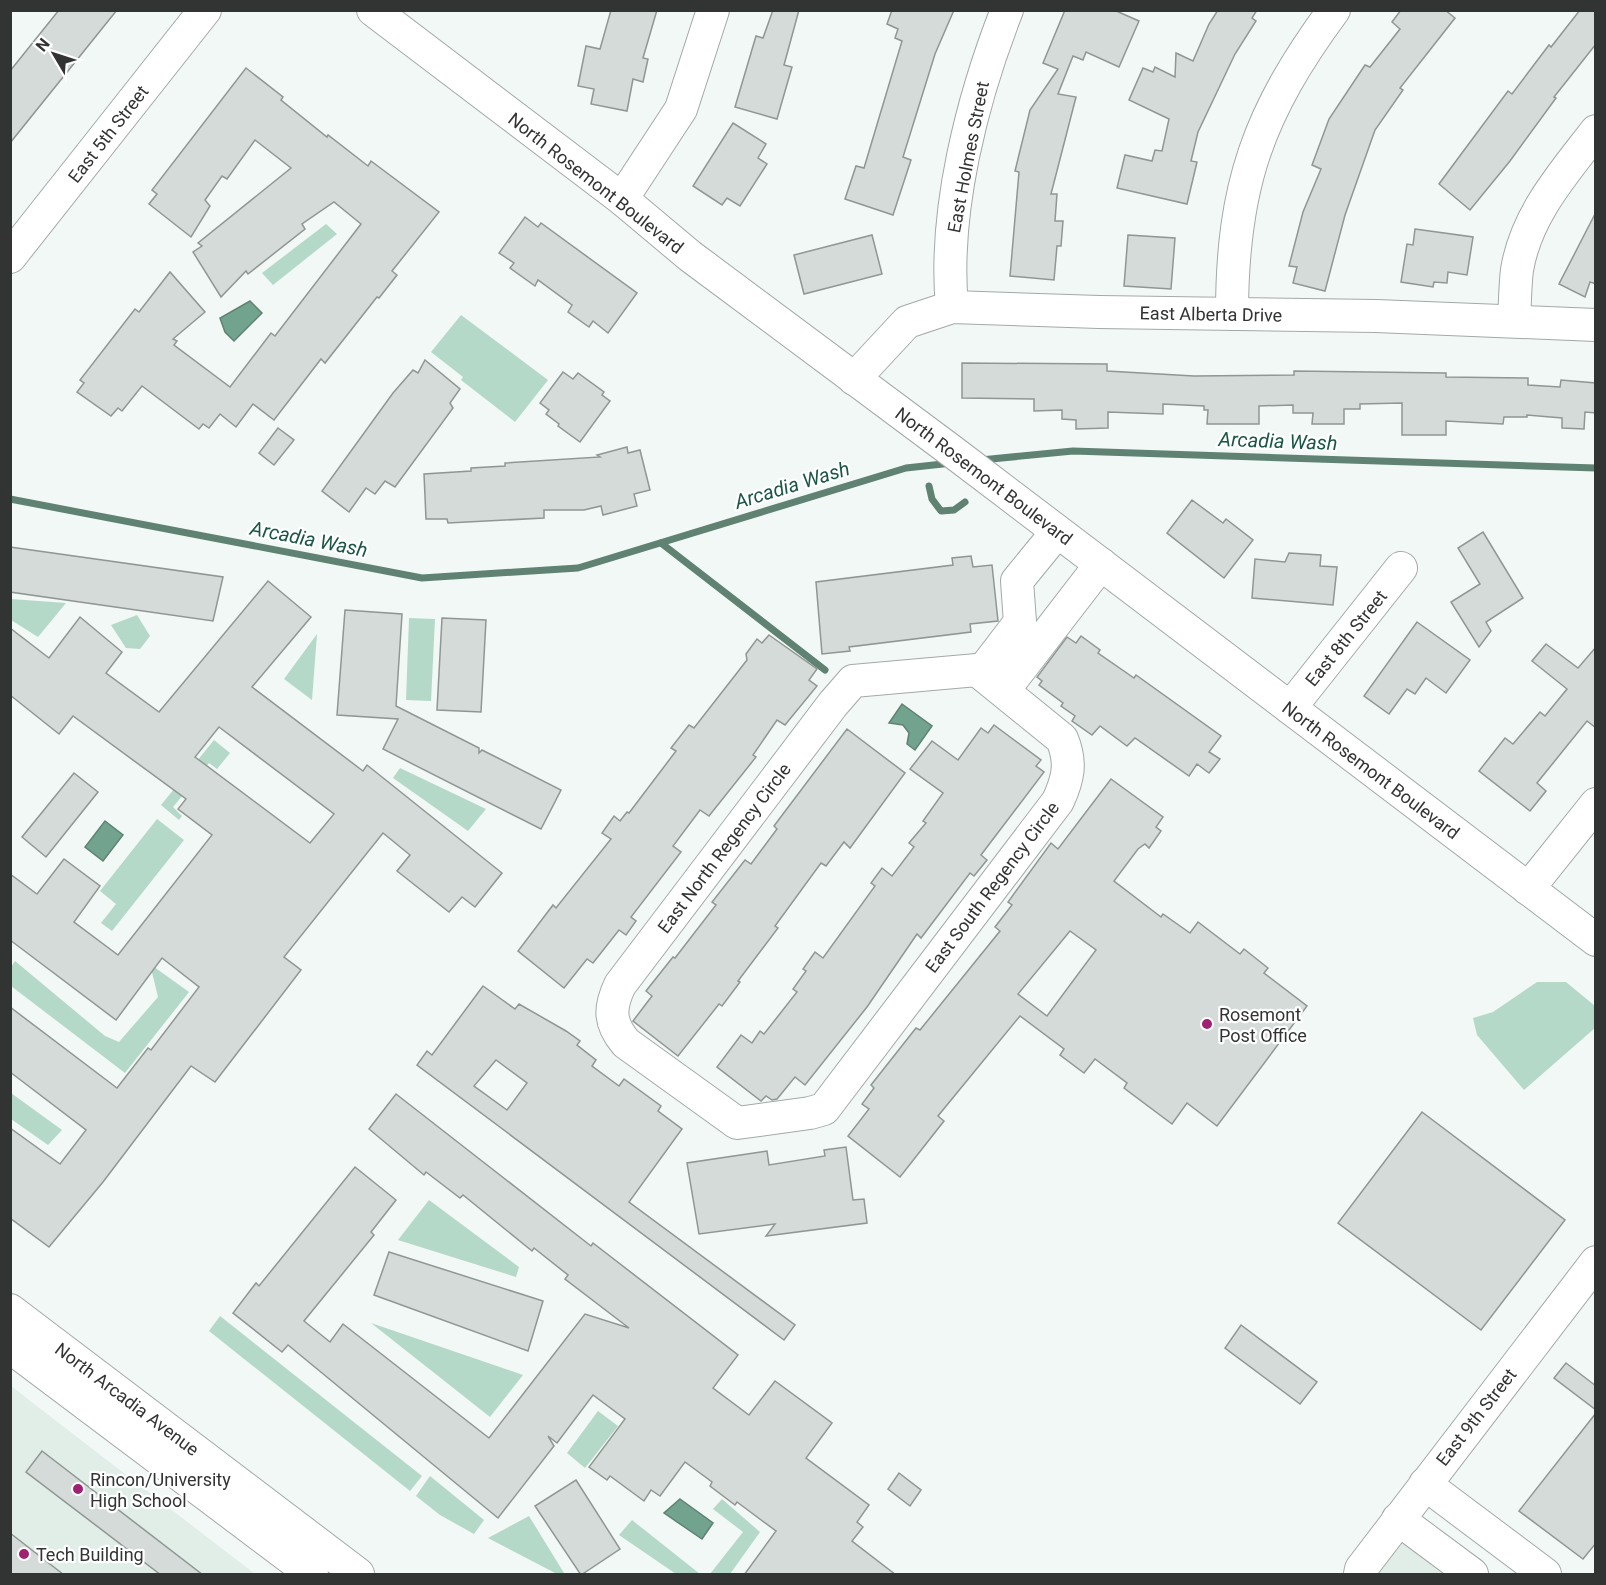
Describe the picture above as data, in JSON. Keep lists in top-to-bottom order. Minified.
{"streets":{"street":["East 5th Street","East Holmes Street","North Rosemont Boulevard","East Alberta Drive","East 8th Street","East North Regency Circle","East South Regency Circle","North Arcadia Avenue","East 9th Street"]},"crossings":[["East Holmes Street","East Alberta Drive"],["North Rosemont Boulevard","East Alberta Drive"],["North Rosemont Boulevard","East 8th Street"],["East North Regency Circle","East South Regency Circle"]],"water":["Arcadia Wash"],"places":["Rosemont Post Office","Rincon/University High School","Tech Building"],"north":"top left"}
